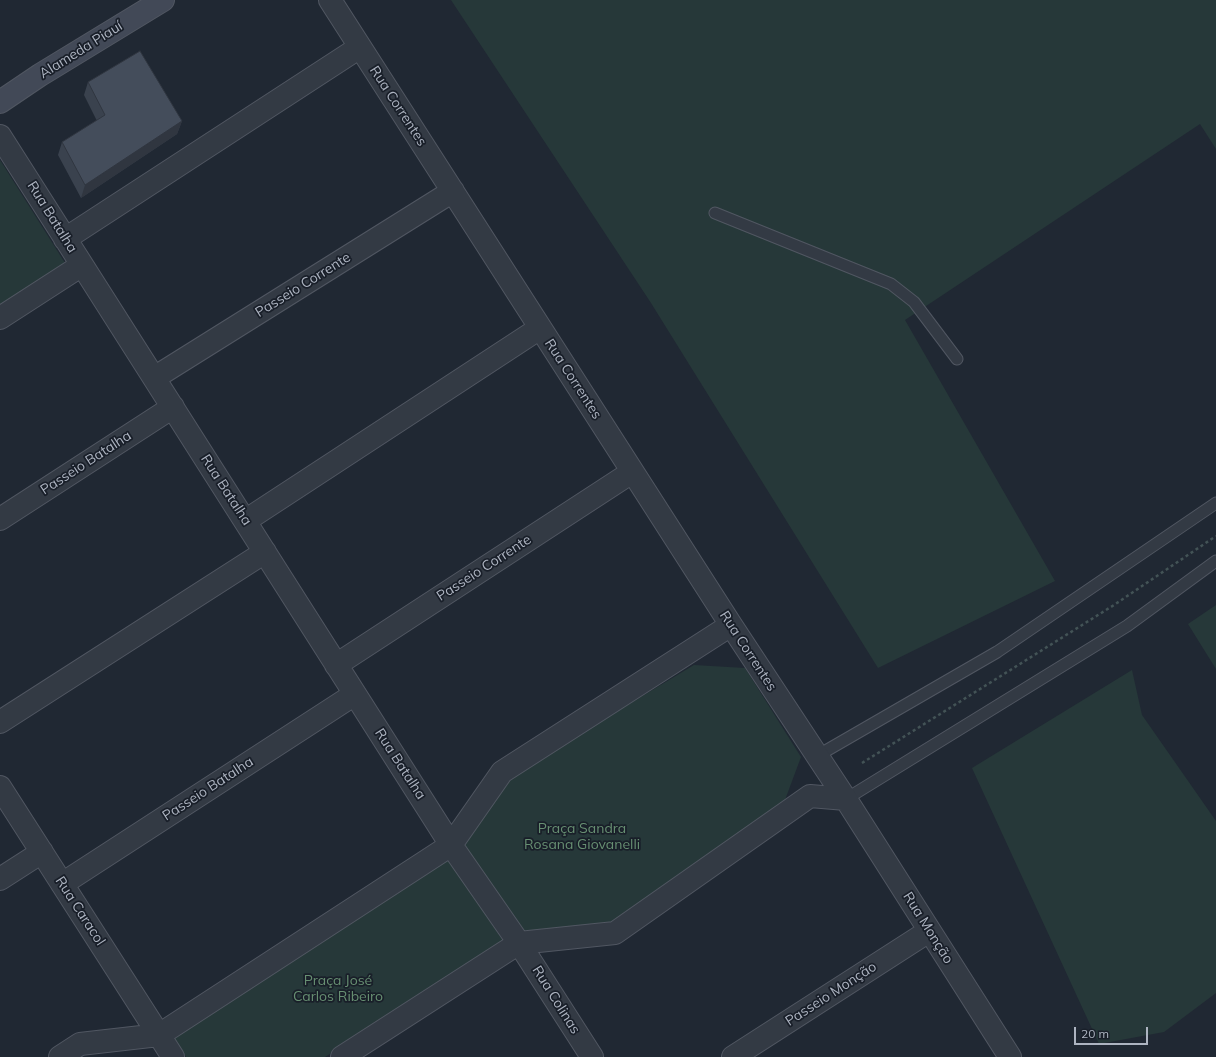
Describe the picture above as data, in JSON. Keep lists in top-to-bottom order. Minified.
{"streets":{"street":["Alameda Piauí","Rua Correntes","Rua Batalha","Passeio Corrente","Passeio Batalha","Rua Caracol","Rua Monção","Passeio Monção","Rua Colinas"]},"crossings":[["Rua Correntes","Passeio Corrente"],["Rua Correntes","Rua Monção"],["Rua Batalha","Passeio Corrente"],["Rua Batalha","Passeio Batalha"],["Rua Batalha","Rua Colinas"],["Passeio Batalha","Rua Caracol"],["Rua Monção","Passeio Monção"]],"parks":["Praça Sandra Rosana Giovanelli","Praça José Carlos Ribeiro"],"scale_bar":"20 m"}
